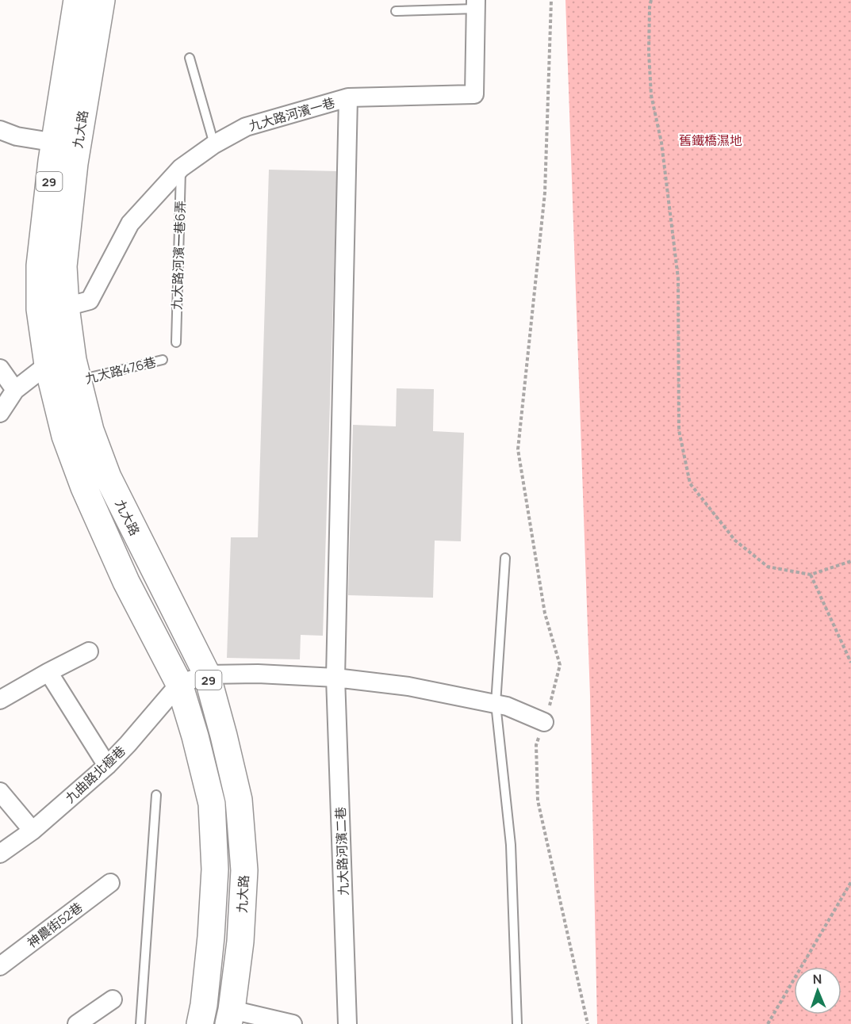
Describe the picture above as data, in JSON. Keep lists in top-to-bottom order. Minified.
{"streets":{"main road":["九大路","29"],"street":["九大路河濱一巷","九曲路北極巷","九大路河濱二巷","神農街52巷"],"lane":["九大路河濱一巷6弄","九大路476巷"]},"crossings":[["九大路河濱一巷","九大路"],["九大路河濱一巷","九大路河濱一巷6弄"],["九大路河濱一巷","九大路河濱二巷"],["九大路","九大路476巷"],["九大路","九曲路北極巷"]],"parks":["舊鐵橋濕地"],"north":"top"}
